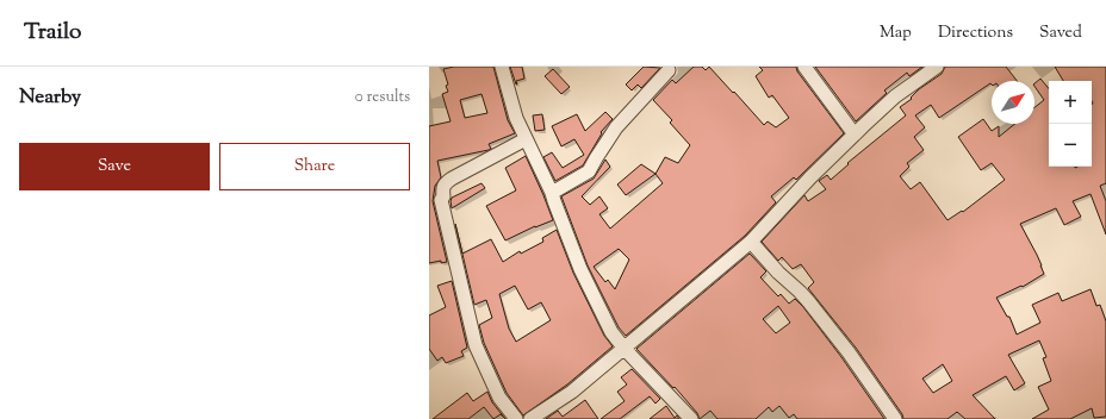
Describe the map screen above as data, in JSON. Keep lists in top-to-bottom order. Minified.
{"north":"top right","page":{"header":"Trailo","nav":["Map","Directions","Saved"],"heading":["Nearby","0 results"],"map_buttons":["+","−"],"buttons":["Save","Share"]}}
